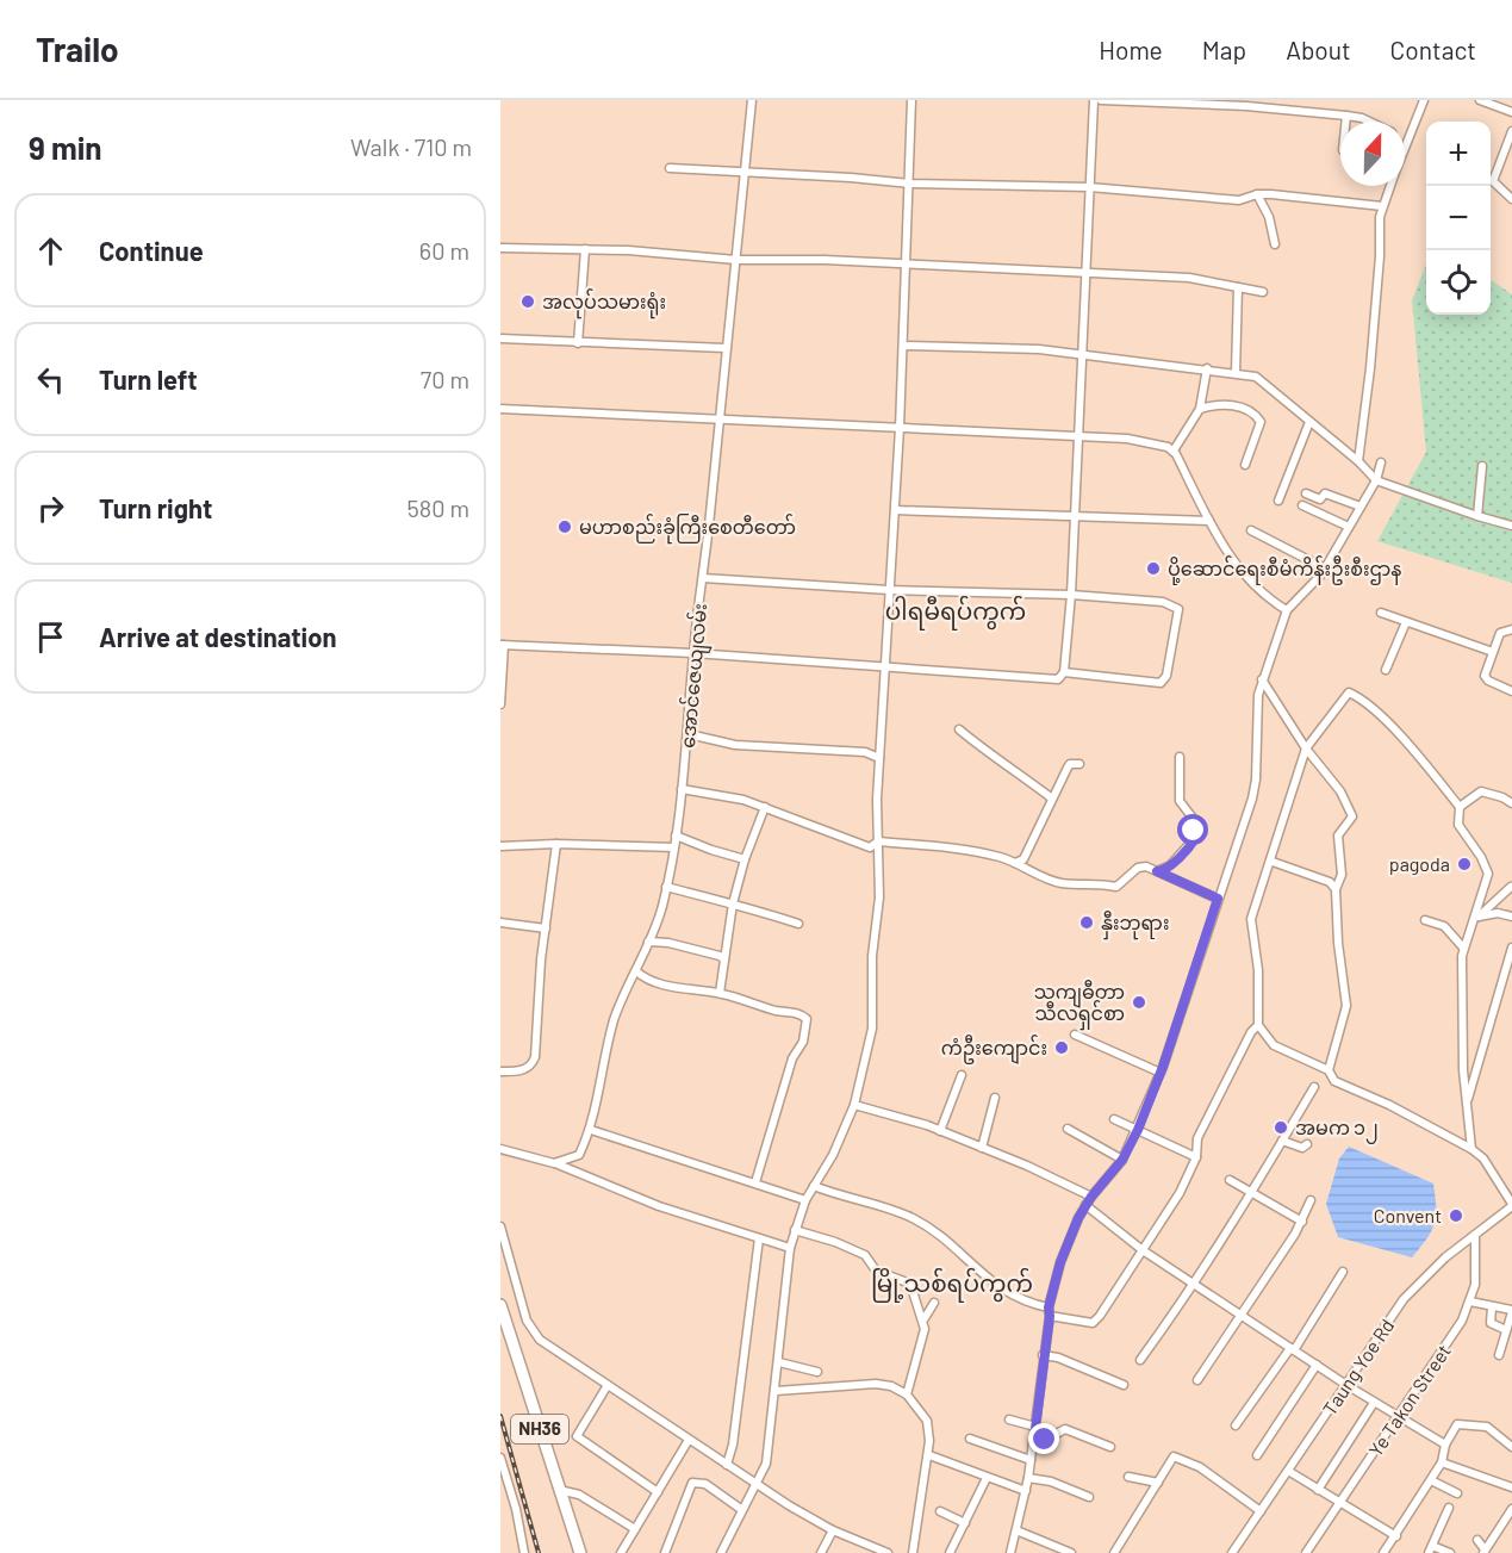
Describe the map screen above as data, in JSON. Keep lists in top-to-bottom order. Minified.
{"streets":{"highway":["NH36"],"street":["အောင်ဇေယျလမ်း","Taung Yoe Rd","Ye Takon Street"]},"crossings":[["Taung Yoe Rd","Ye Takon Street"]],"districts":["ပါရမီရပ်ကွက်","မြို့သစ်ရပ်ကွက်"],"places":["အလုပ်သမားရုံး","မဟာစည်းခုံကြီးစေတီတော်","ပို့ဆောင်ရေးစီမံကိန်းဦးစီးဌာန","pagoda","နှီးဘုရား","သကျဓီတာ သီလရှင်စာ","ကံဦးကျောင်း","အမက ၁၂","Convent"],"north":"top","page":{"header":"Trailo","nav":["Home","Map","About","Contact"],"heading":["9 min","Walk · 710 m"],"map_buttons":["+","−"],"list":[["Continue","60 m"],["Turn left","70 m"],["Turn right","580 m"],"Arrive at destination"]}}
